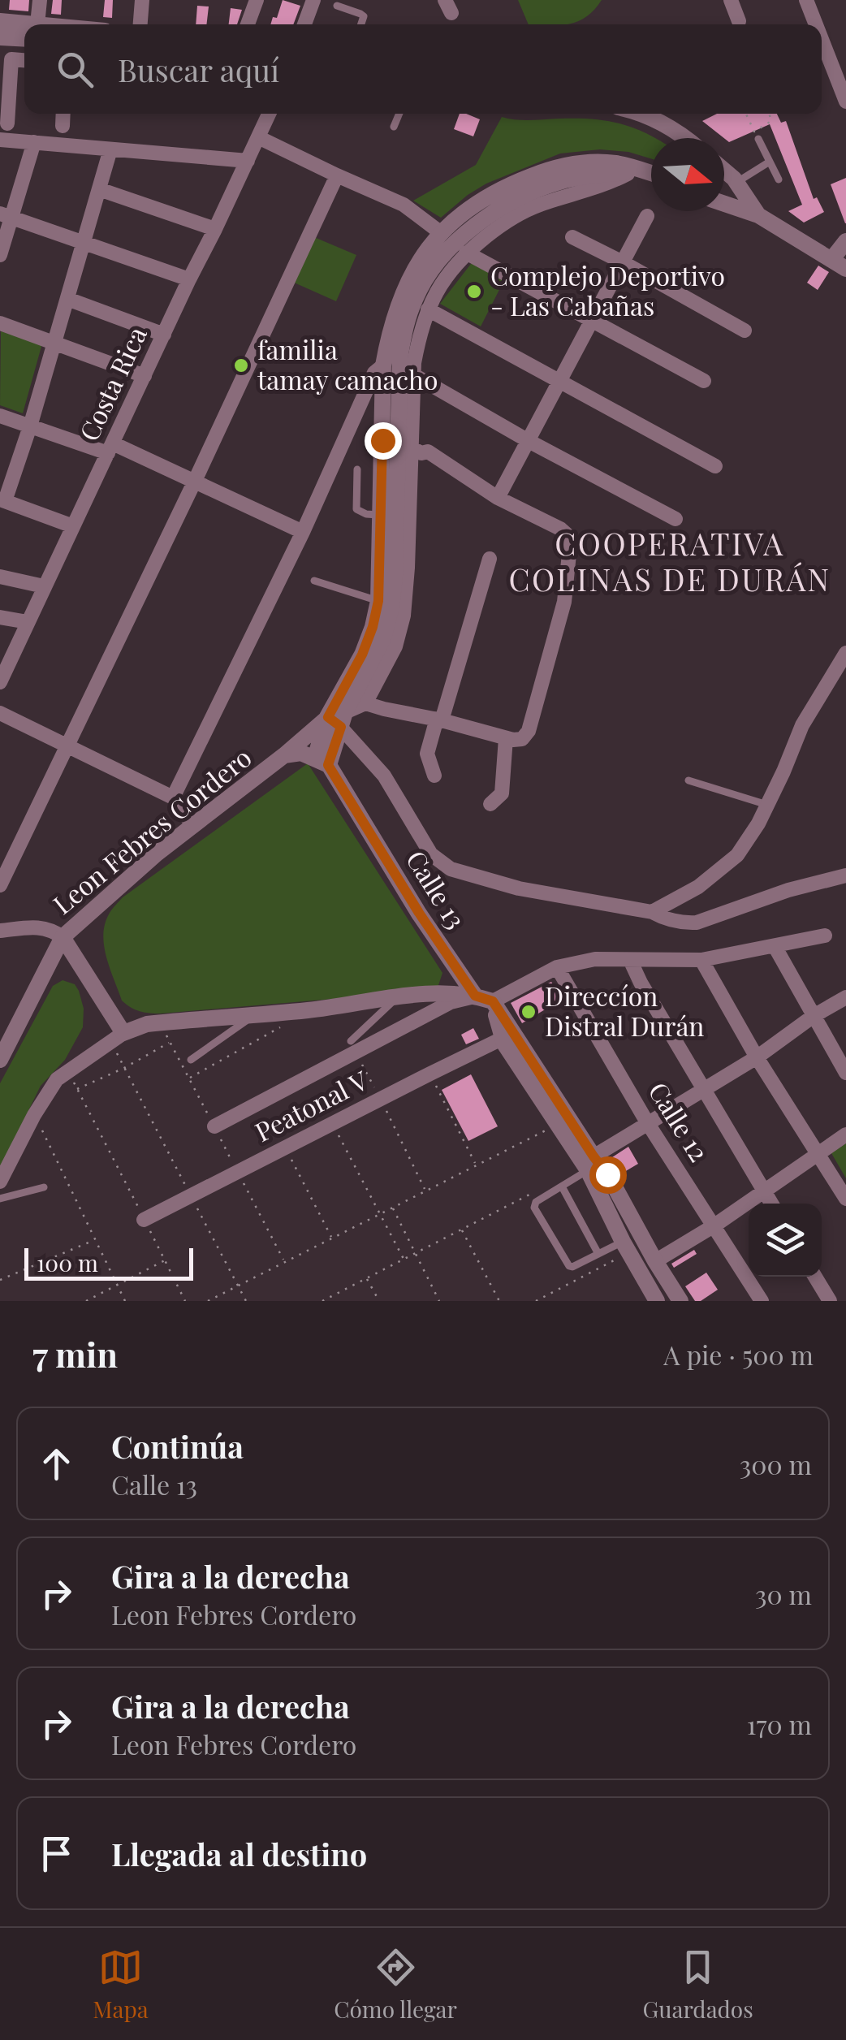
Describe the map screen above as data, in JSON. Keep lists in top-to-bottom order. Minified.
{"streets":{"street":["Costa Rica","Leon Febres Cordero","Calle 13","Peatonal V","Calle 12"]},"crossings":[["Leon Febres Cordero","Calle 13"]],"districts":["COOPERATIVA COLINAS DE DURÁN"],"places":["Complejo Deportivo - Las Cabañas","familia tamay camacho","Direccíon Distral Durán"],"scale_bar":"100 m","north":"right","page":{"search":"Buscar aquí","scale":"100 m","heading":["7 min","A pie · 500 m"],"list":[["Continúa","Calle 13","300 m"],["Gira a la derecha","Leon Febres Cordero","30 m"],["Gira a la derecha","Leon Febres Cordero","170 m"],"Llegada al destino"],"nav":["Mapa","Cómo llegar","Guardados"]}}
